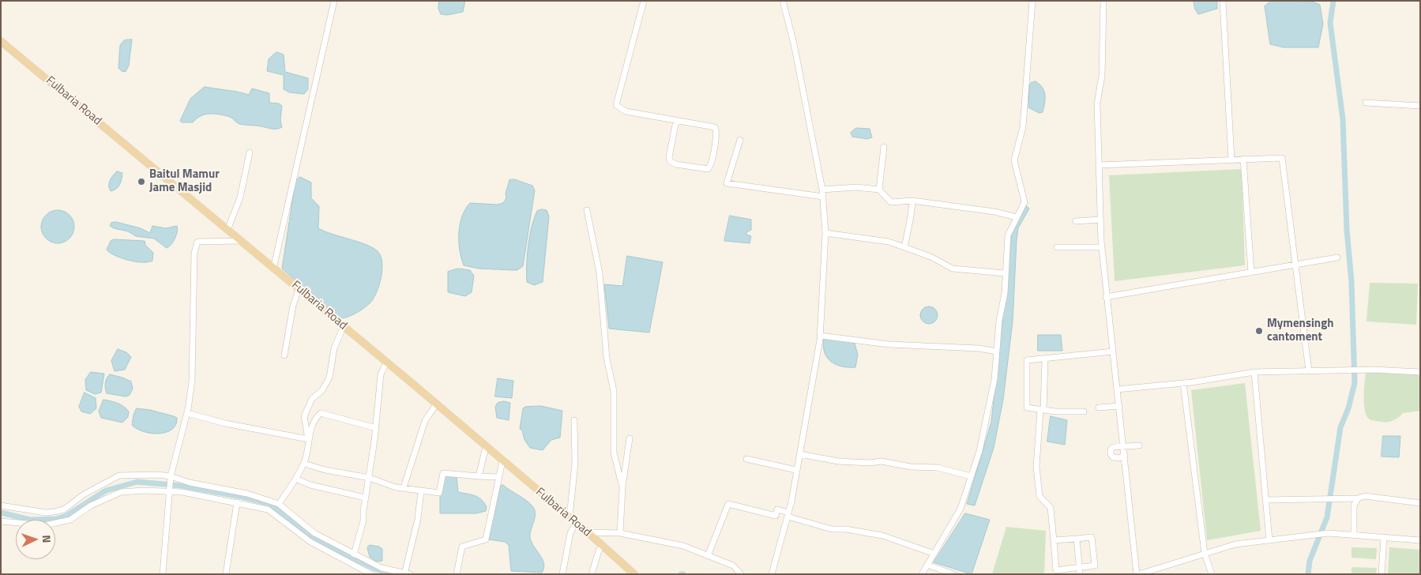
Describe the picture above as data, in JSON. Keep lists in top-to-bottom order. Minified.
{"streets":{"main road":["Fulbaria Road"]},"places":["Baitul Mamur Jame Masjid","Mymensingh cantoment"],"north":"right"}
